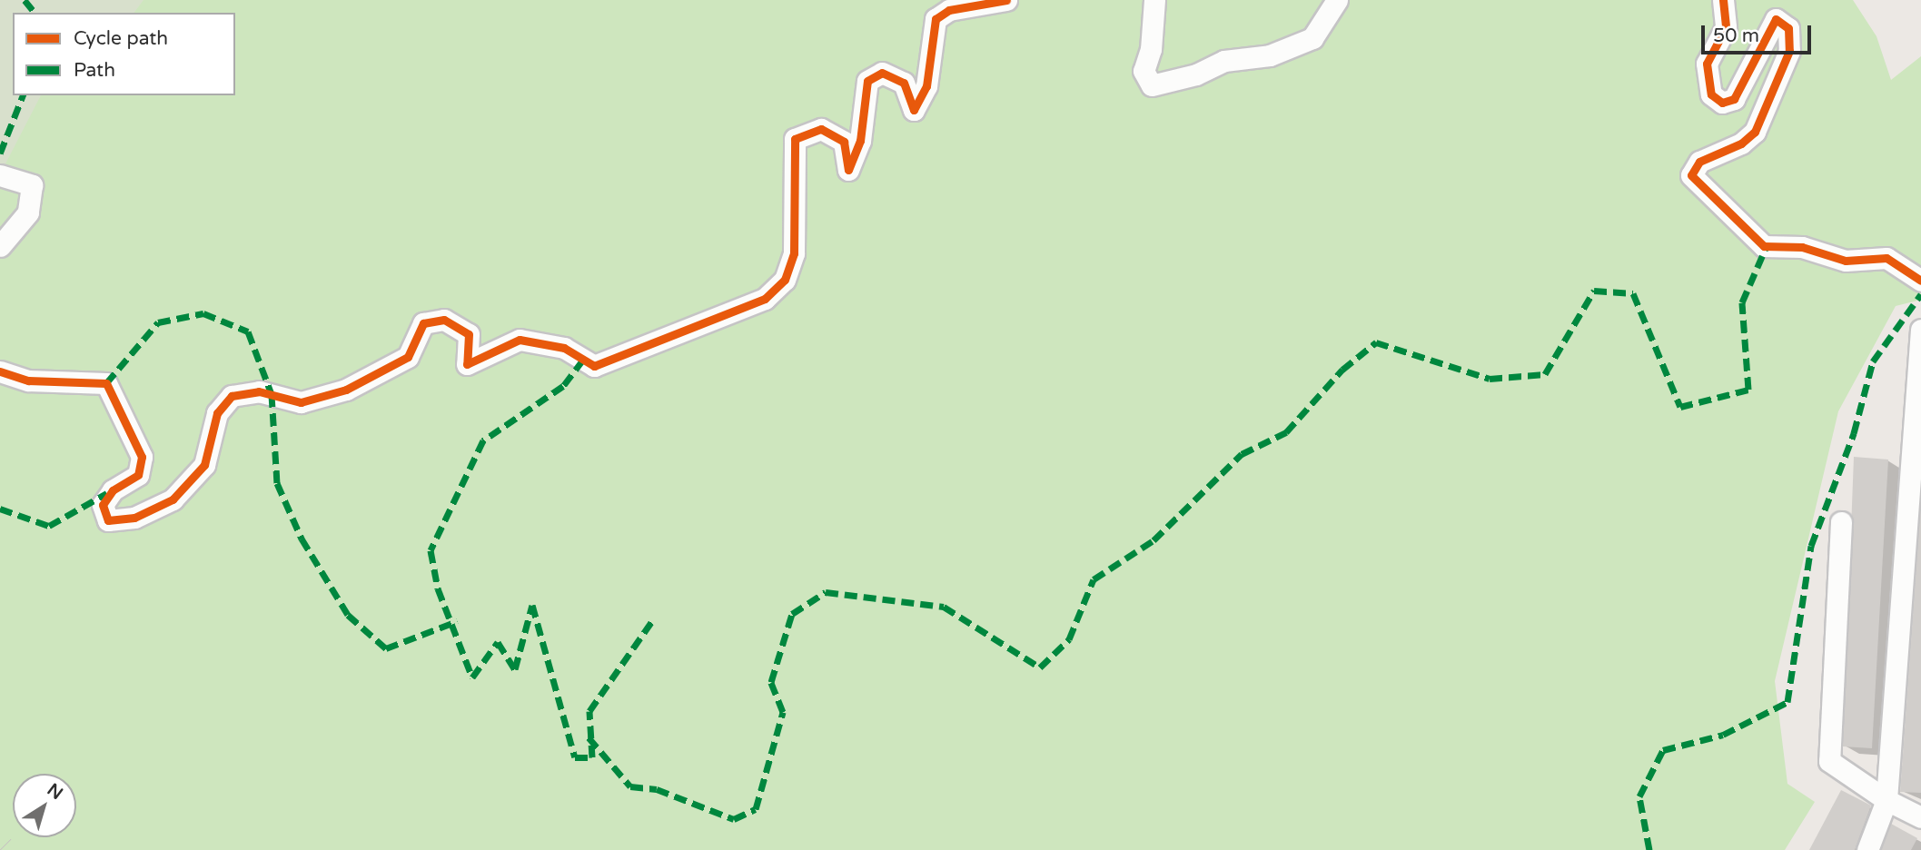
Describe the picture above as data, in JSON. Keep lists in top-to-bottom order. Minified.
{"legend":["Cycle path","Path"],"scale_bar":"50 m","north":"top right"}
